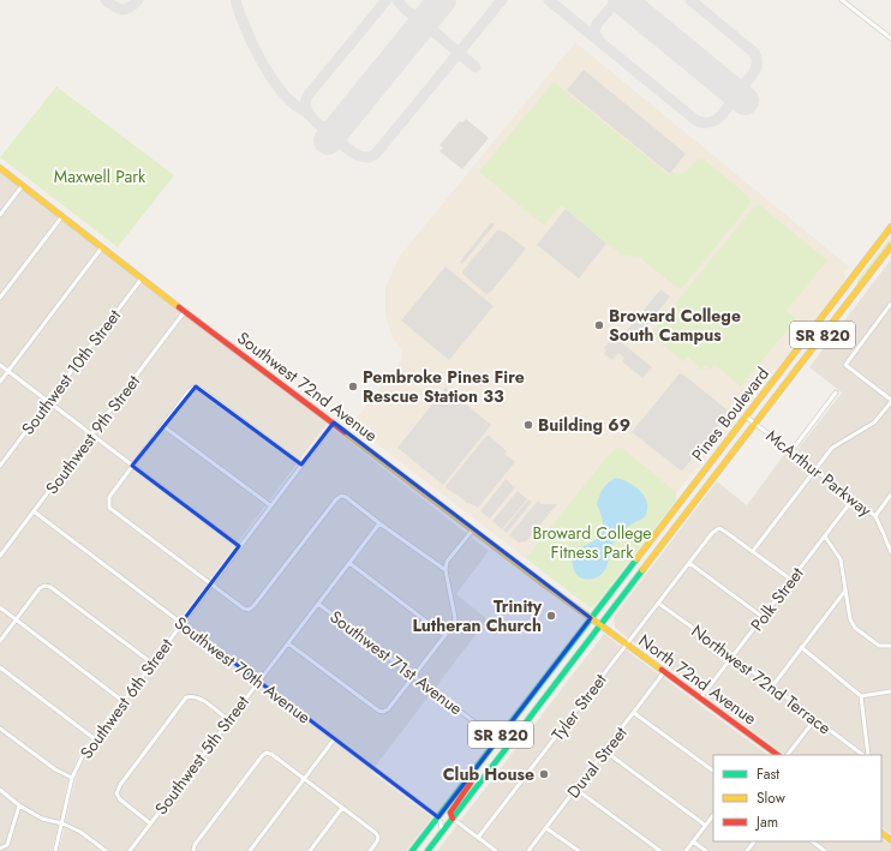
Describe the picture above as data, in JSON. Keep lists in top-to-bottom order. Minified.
{"streets":{"main road":["SR 820","Southwest 72nd Avenue","Pines Boulevard","North 72nd Avenue"],"street":["Southwest 10th Street","Southwest 9th Street","McArthur Parkway","Polk Street","Southwest 71st Avenue","Southwest 70th Avenue","Northwest 72nd Terrace","Southwest 6th Street","Tyler Street","Southwest 5th Street","Duval Street"]},"crossings":[["SR 820","Southwest 72nd Avenue"],["SR 820","Pines Boulevard"],["SR 820","Southwest 71st Avenue"],["SR 820","Southwest 70th Avenue"],["SR 820","North 72nd Avenue"],["Southwest 10th Street","Southwest 72nd Avenue"],["Southwest 72nd Avenue","Pines Boulevard"],["Southwest 72nd Avenue","Southwest 9th Street"],["Southwest 72nd Avenue","North 72nd Avenue"],["Southwest 72nd Avenue","Southwest 6th Street"],["Pines Boulevard","McArthur Parkway"],["Pines Boulevard","North 72nd Avenue"],["Southwest 9th Street","Southwest 70th Avenue"],["McArthur Parkway","Polk Street"],["Polk Street","North 72nd Avenue"],["Polk Street","Northwest 72nd Terrace"],["Southwest 71st Avenue","Southwest 5th Street"],["Southwest 70th Avenue","Southwest 6th Street"],["Southwest 70th Avenue","Southwest 5th Street"],["North 72nd Avenue","Tyler Street"],["North 72nd Avenue","Duval Street"],["Northwest 72nd Terrace","Tyler Street"]],"parks":["Maxwell Park","Broward College Fitness Park"],"places":["Broward College South Campus","Pembroke Pines Fire Rescue Station 33","Building 69","Trinity Lutheran Church","Club House"],"legend":["Fast","Slow","Jam"]}
